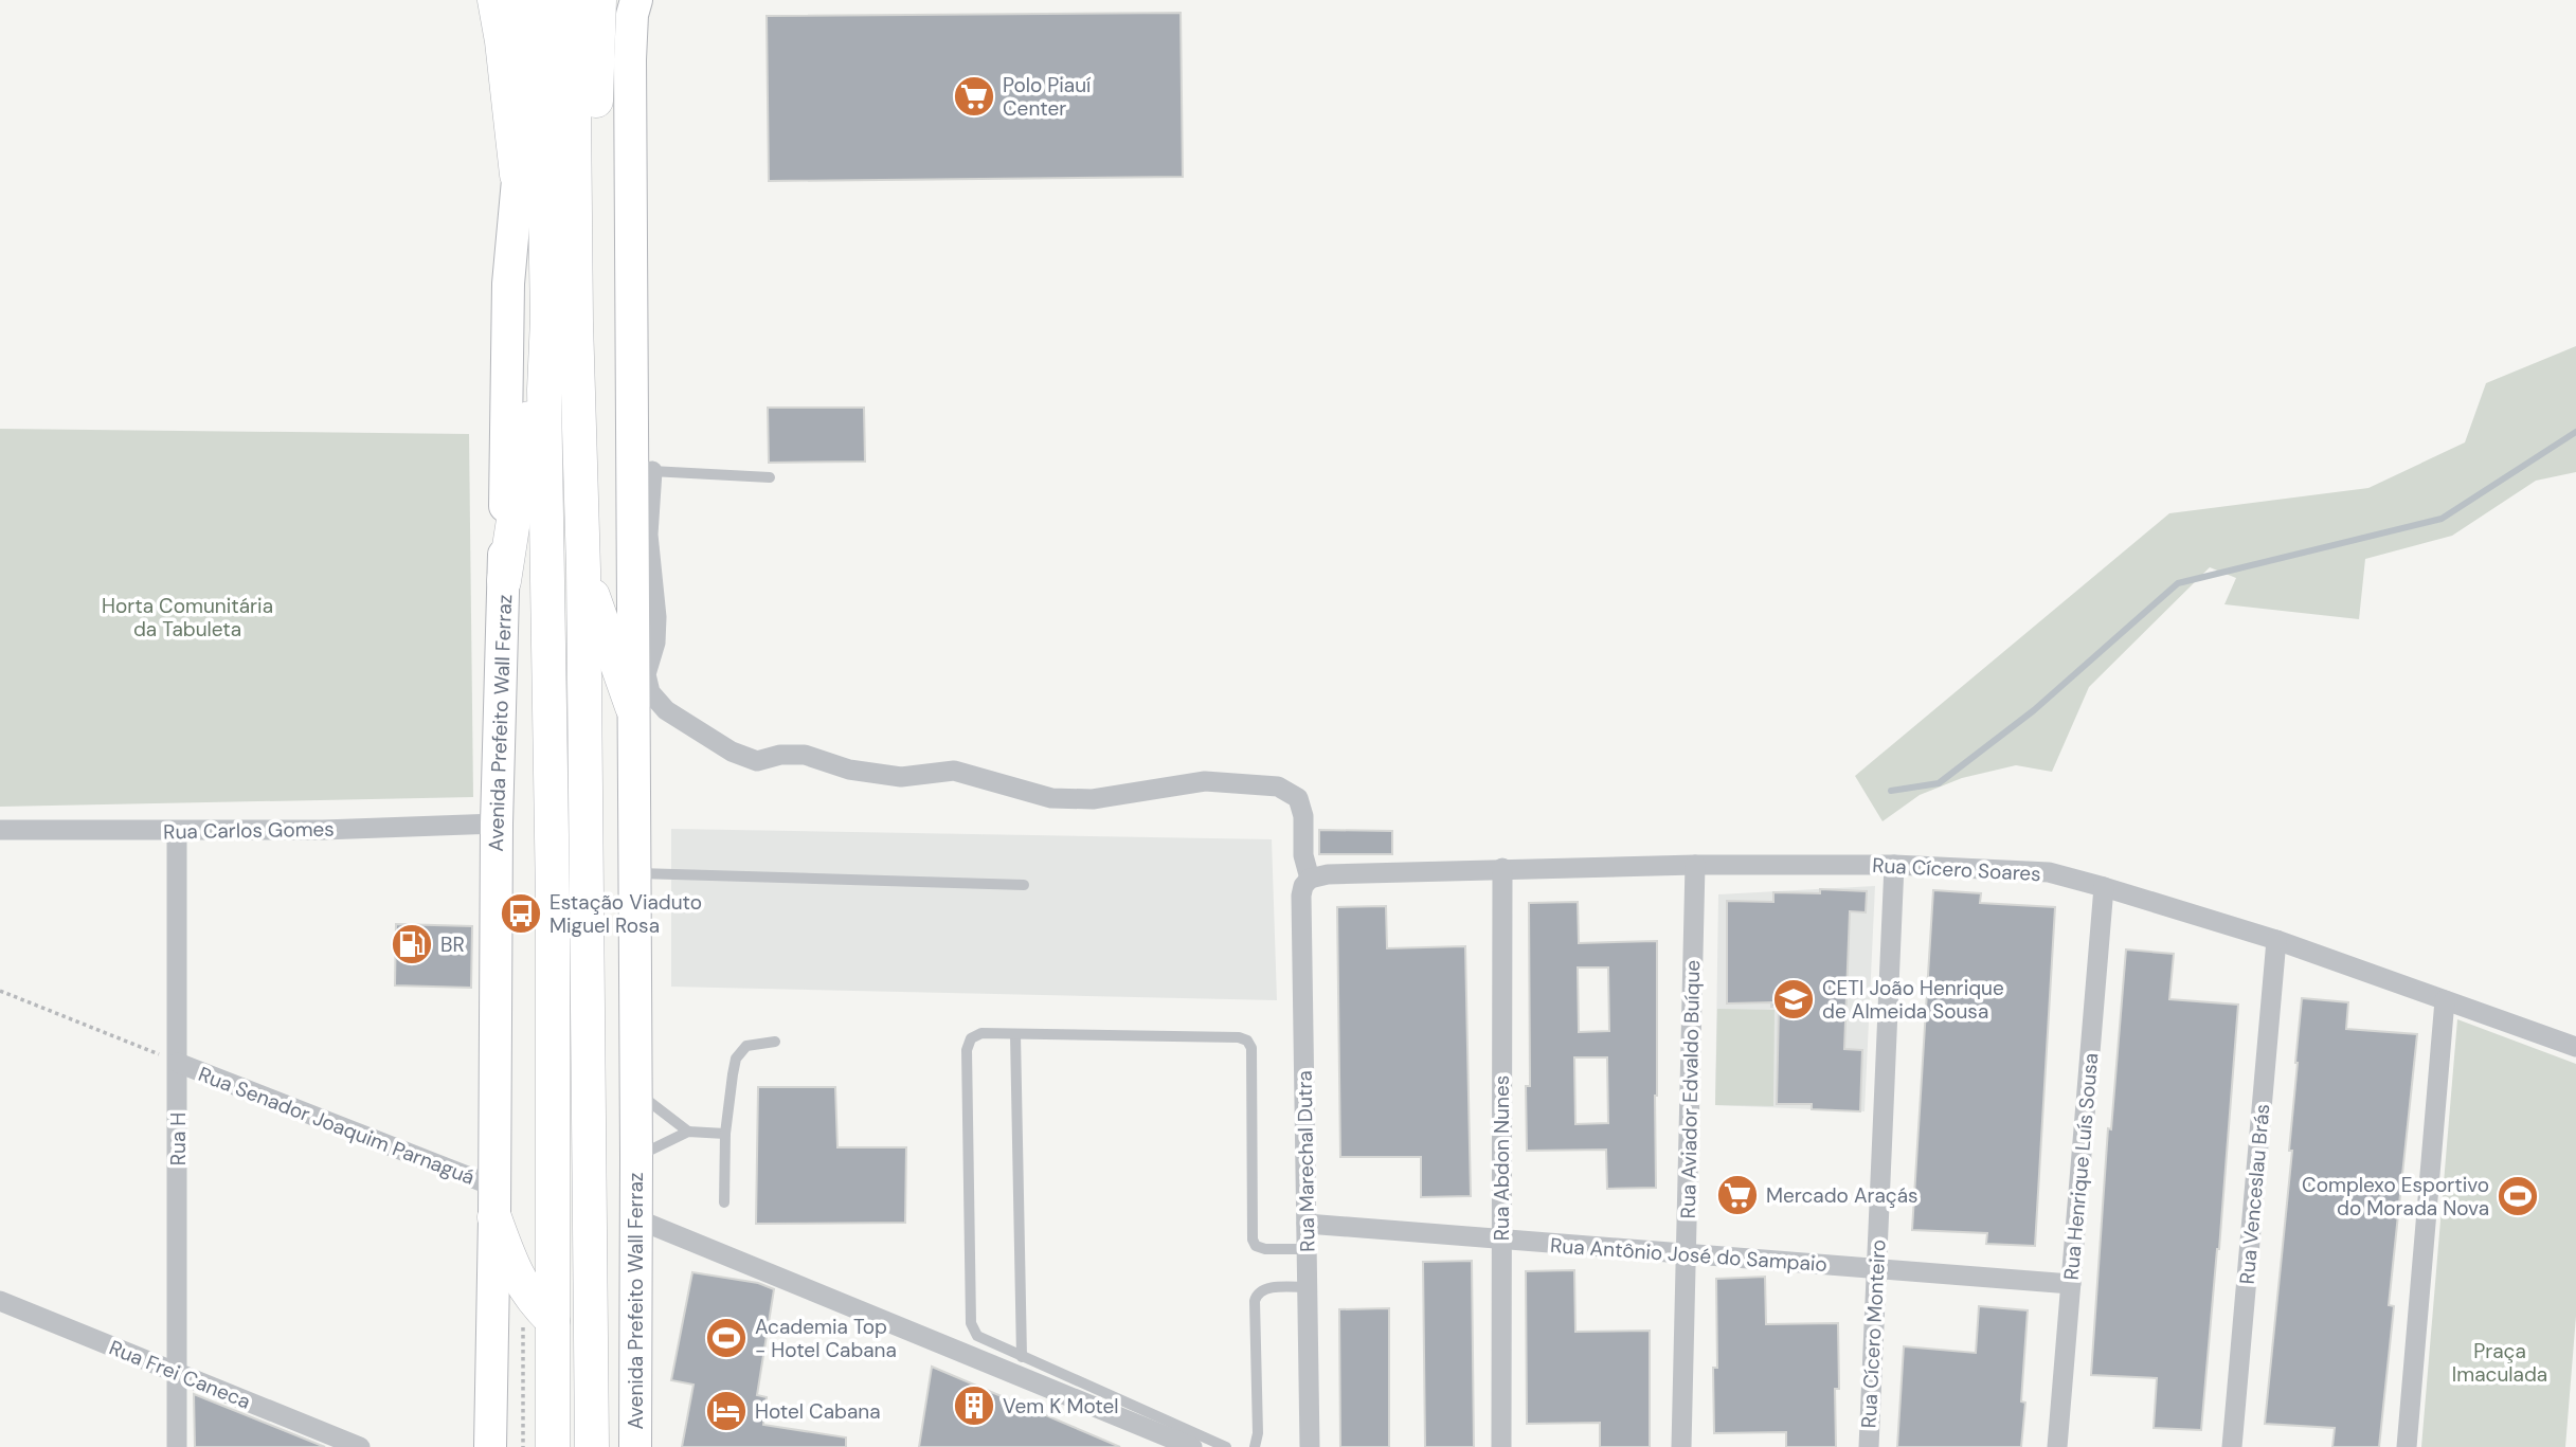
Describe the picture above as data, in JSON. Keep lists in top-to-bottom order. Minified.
{"streets":{"main road":["Avenida Prefeito Wall Ferraz"],"street":["Rua Carlos Gomes","Rua Cícero Soares","Rua Aviador Edvaldo Buíque","Rua Senador Joaquim Parnaguá","Rua H","Rua Abdon Nunes","Rua Marechal Dutra","Rua Henrique Luís Sousa","Rua Venceslau Brás","Rua Antônio José do Sampaio","Rua Cícero Monteiro","Rua Frei Caneca"]},"crossings":[["Avenida Prefeito Wall Ferraz","Rua Carlos Gomes"],["Avenida Prefeito Wall Ferraz","Rua Senador Joaquim Parnaguá"],["Rua Carlos Gomes","Rua H"],["Rua Cícero Soares","Rua Aviador Edvaldo Buíque"],["Rua Cícero Soares","Rua Abdon Nunes"],["Rua Cícero Soares","Rua Marechal Dutra"],["Rua Cícero Soares","Rua Henrique Luís Sousa"],["Rua Cícero Soares","Rua Venceslau Brás"],["Rua Cícero Soares","Rua Cícero Monteiro"],["Rua Aviador Edvaldo Buíque","Rua Antônio José do Sampaio"],["Rua Senador Joaquim Parnaguá","Rua H"],["Rua H","Rua Frei Caneca"],["Rua Abdon Nunes","Rua Antônio José do Sampaio"],["Rua Marechal Dutra","Rua Antônio José do Sampaio"],["Rua Henrique Luís Sousa","Rua Antônio José do Sampaio"],["Rua Antônio José do Sampaio","Rua Cícero Monteiro"]],"parks":["Horta Comunitária da Tabuleta","Praça Imaculada"],"places":{"supermarket":["Polo Piauí Center","Mercado Araçás"],"bus stop":["Estação Viaduto Miguel Rosa"],"fuel station":["BR"],"school or university":["CETI João Henrique de Almeida Sousa"],"sports":["Complexo Esportivo do Morada Nova","Academia Top - Hotel Cabana"],"building":["Vem K Motel"],"hotel":["Hotel Cabana"]}}
